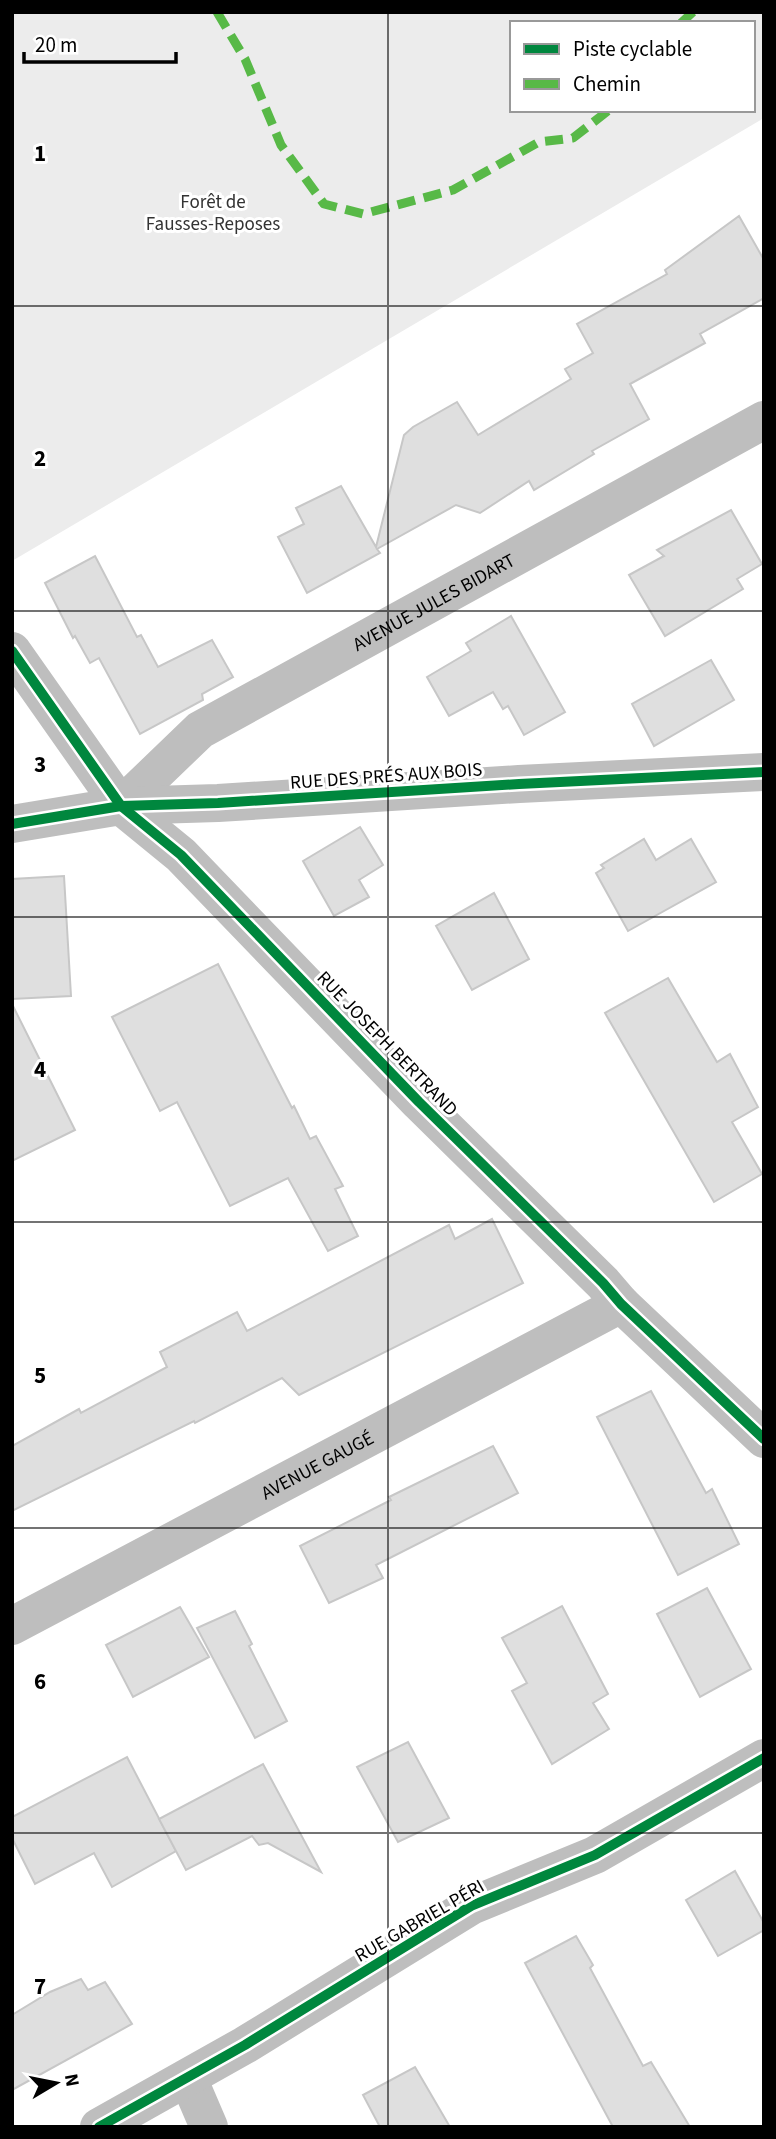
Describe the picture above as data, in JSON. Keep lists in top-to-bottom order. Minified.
{"streets":{"street":["AVENUE JULES BIDART","RUE DES PRÉS AUX BOIS","RUE JOSEPH BERTRAND","AVENUE GAUGÉ","RUE GABRIEL PÉRI"]},"crossings":[["AVENUE JULES BIDART","RUE DES PRÉS AUX BOIS"],["AVENUE JULES BIDART","RUE JOSEPH BERTRAND"],["RUE DES PRÉS AUX BOIS","RUE JOSEPH BERTRAND"],["RUE JOSEPH BERTRAND","AVENUE GAUGÉ"]],"parks":["Forêt de Fausses-Reposes"],"legend":["Piste cyclable","Chemin"],"scale_bar":"20 m","north":"right","grid":{"rows":["1","2","3","4","5","6","7"]}}
